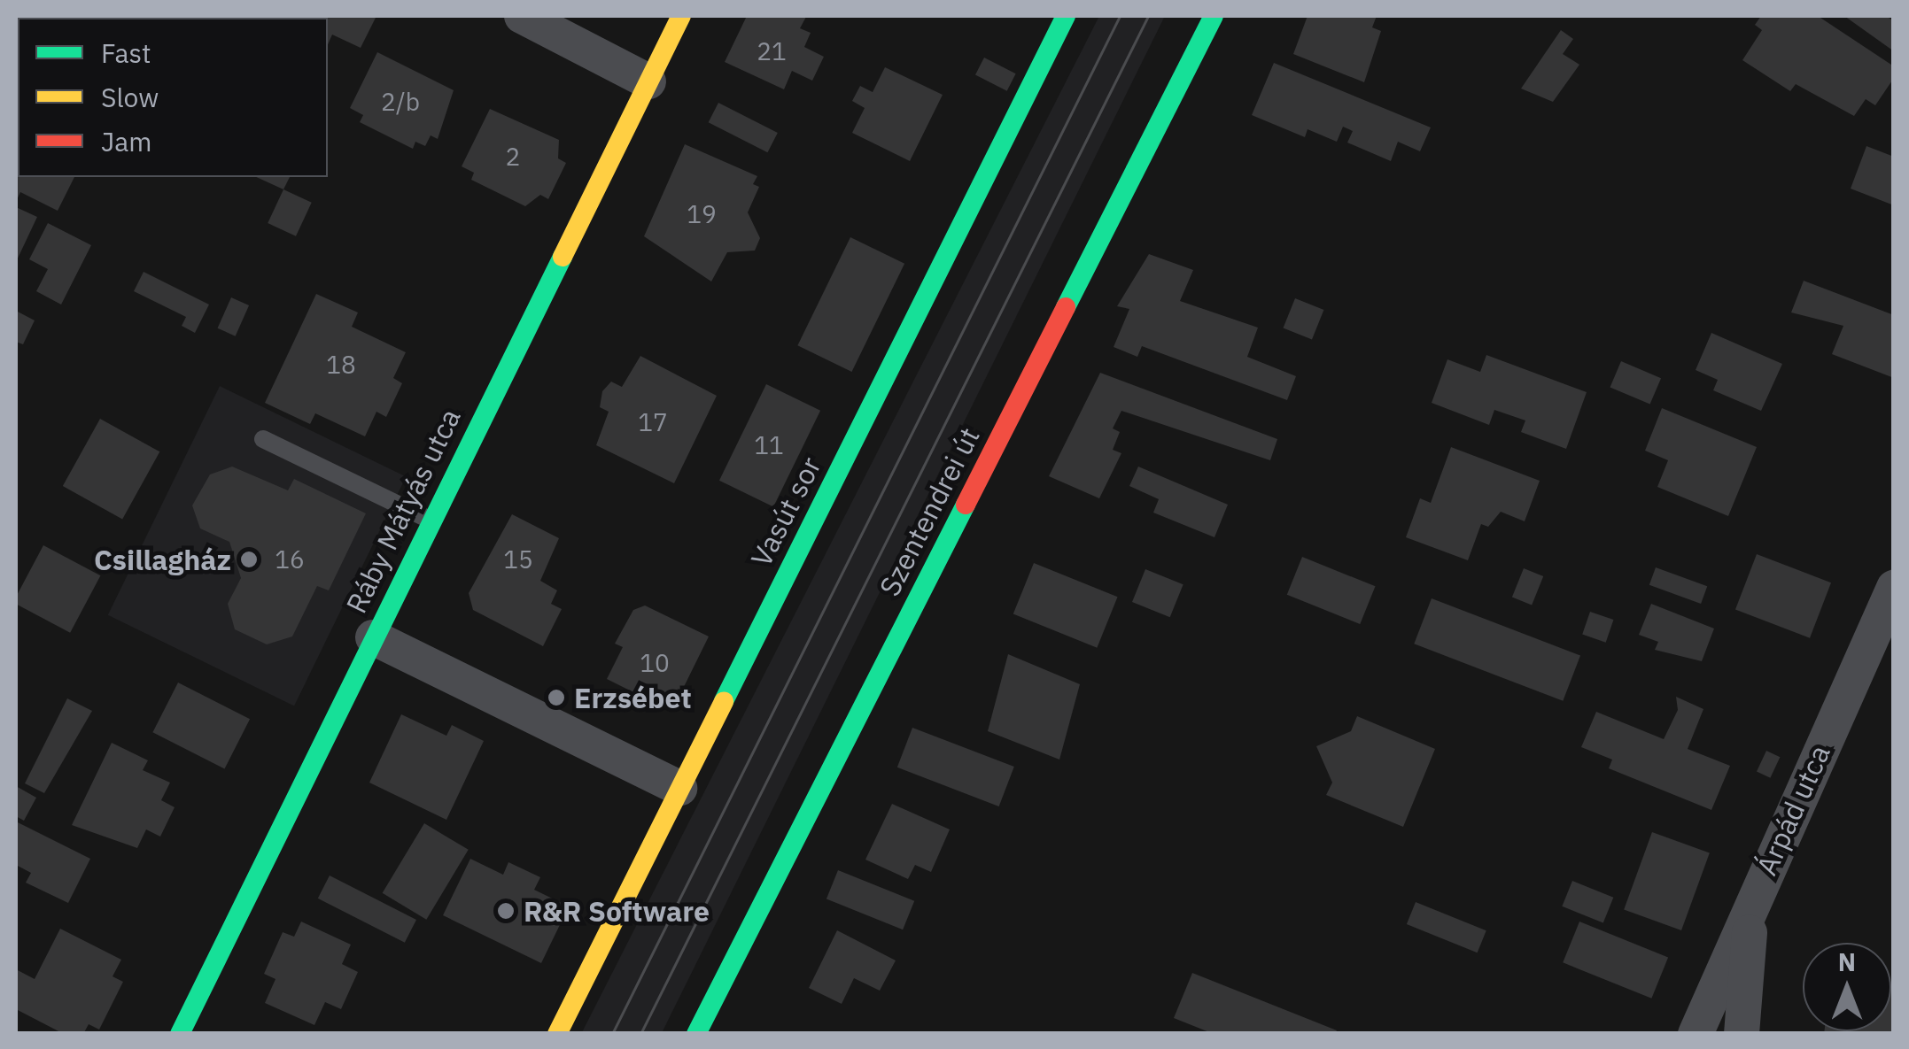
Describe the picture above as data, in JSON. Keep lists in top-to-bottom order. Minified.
{"streets":{"street":["Ráby Mátyás utca","Vasút sor","Szentendrei út","Árpád utca"]},"places":["Csillagház","Erzsébet","R&R Software"],"house_numbers":["21","2/b","2","19","18","17","11","16","15","10"],"legend":["Fast","Slow","Jam"],"north":"top"}
